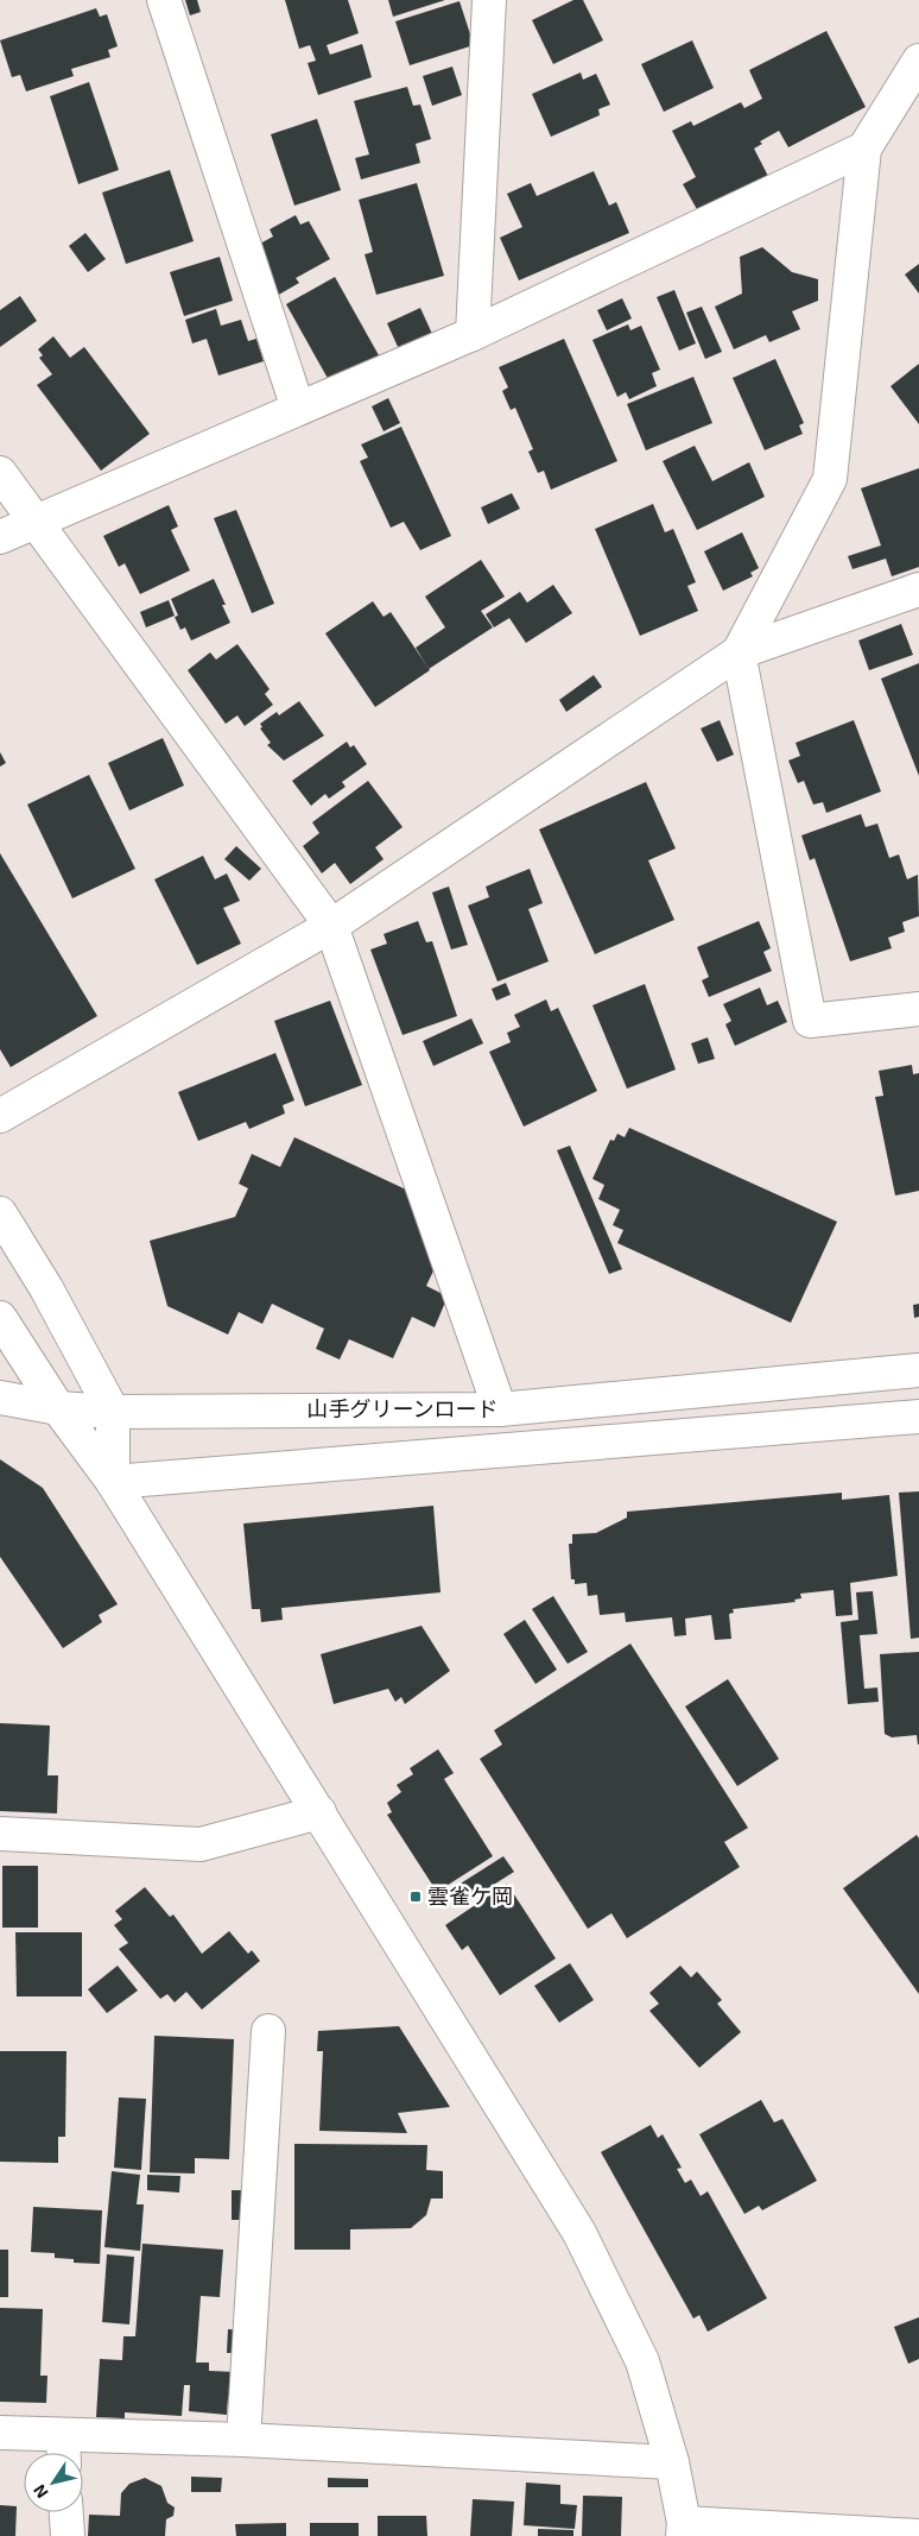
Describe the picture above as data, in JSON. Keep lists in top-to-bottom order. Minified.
{"streets":{"street":["山手グリーンロード"]},"places":{"transit":["雲雀ケ岡"]},"north":"bottom left"}
